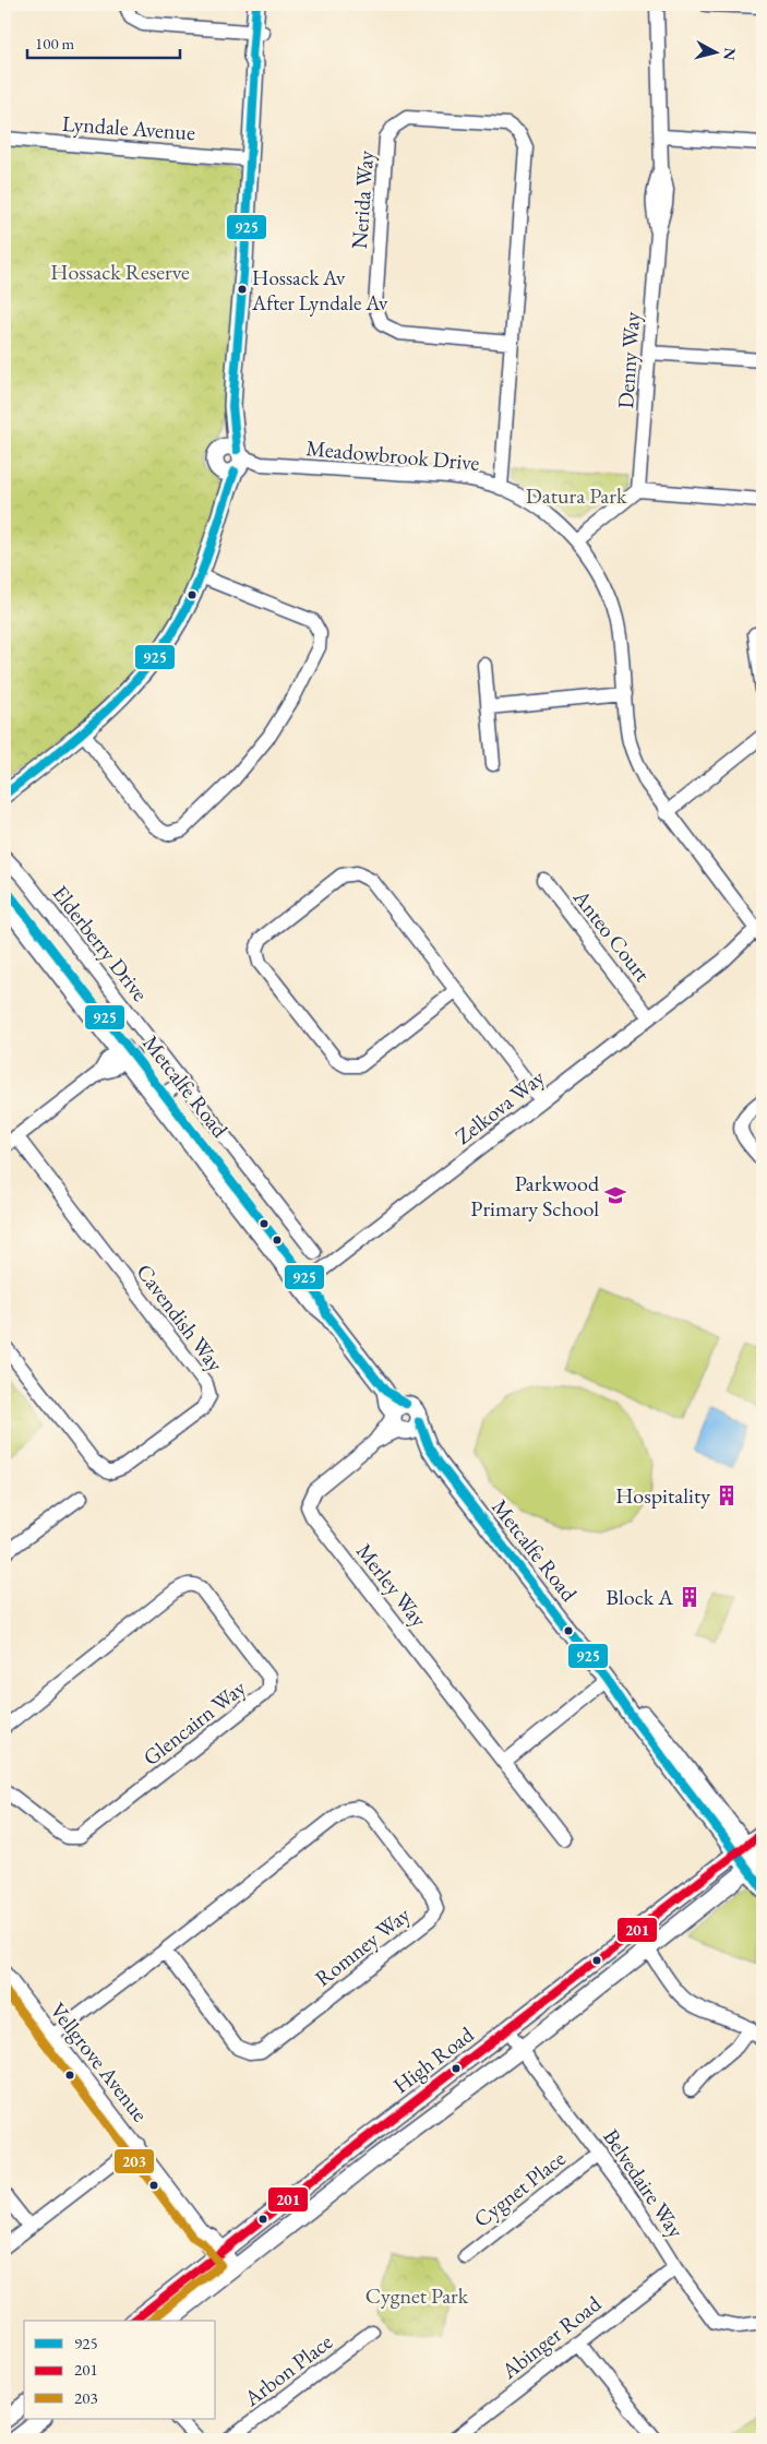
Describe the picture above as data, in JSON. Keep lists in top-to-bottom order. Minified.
{"streets":{"main road":["Metcalfe Road","High Road"],"street":["Lyndale Avenue","Nerida Way","Denny Way","Meadowbrook Drive","Anteo Court","Elderberry Drive","Zelkova Way","Cavendish Way","Merley Way","Glencairn Way","Romney Way","Vellgrove Avenue","Belvedaire Way","Cygnet Place","Abinger Road","Arbon Place"]},"crossings":[["Nerida Way","Meadowbrook Drive"],["Meadowbrook Drive","Zelkova Way"],["Anteo Court","Zelkova Way"],["Metcalfe Road","Zelkova Way"],["Metcalfe Road","Merley Way"],["Metcalfe Road","High Road"],["Romney Way","Vellgrove Avenue"],["High Road","Vellgrove Avenue"],["High Road","Belvedaire Way"],["Belvedaire Way","Cygnet Place"],["Belvedaire Way","Abinger Road"]],"parks":["Hossack Reserve","Datura Park","Cygnet Park"],"places":{"other":["Hossack Av After Lyndale Av"],"school or university":["Parkwood Primary School"],"building":["Hospitality","Block A"]},"lines":["transit line 925","transit line 201","transit line 203"],"legend":["925","201","203"],"scale_bar":"100 m","north":"right"}
